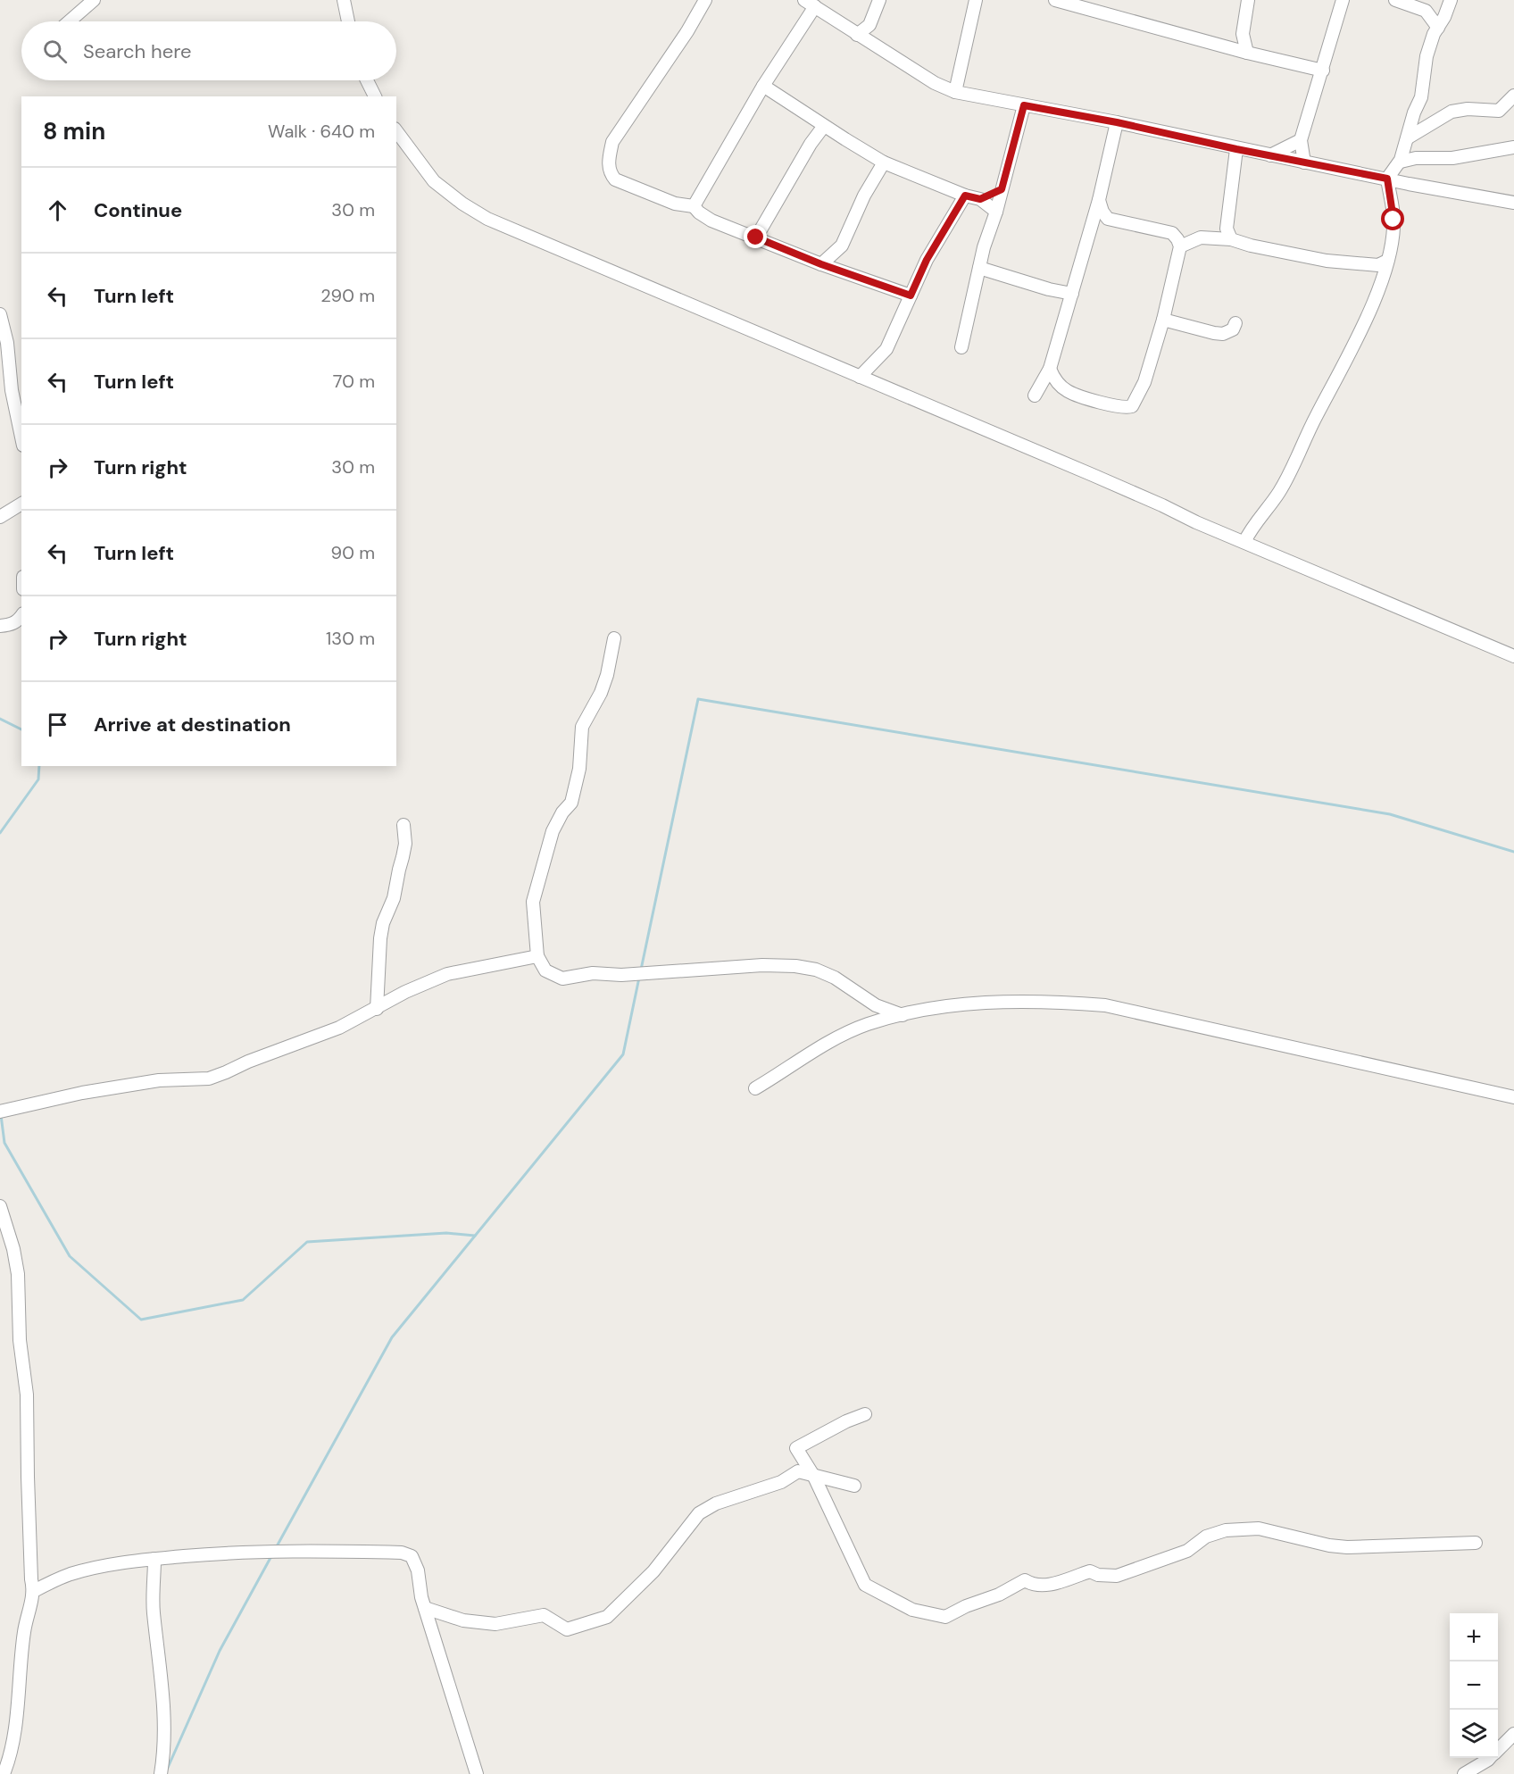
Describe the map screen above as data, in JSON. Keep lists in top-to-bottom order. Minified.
{"page":{"search":"Search here","heading":["8 min","Walk · 640 m"],"list":[["Continue","30 m"],["Turn left","290 m"],["Turn left","70 m"],["Turn right","30 m"],["Turn left","90 m"],["Turn right","130 m"],"Arrive at destination"],"map_buttons":["+","−"]}}
